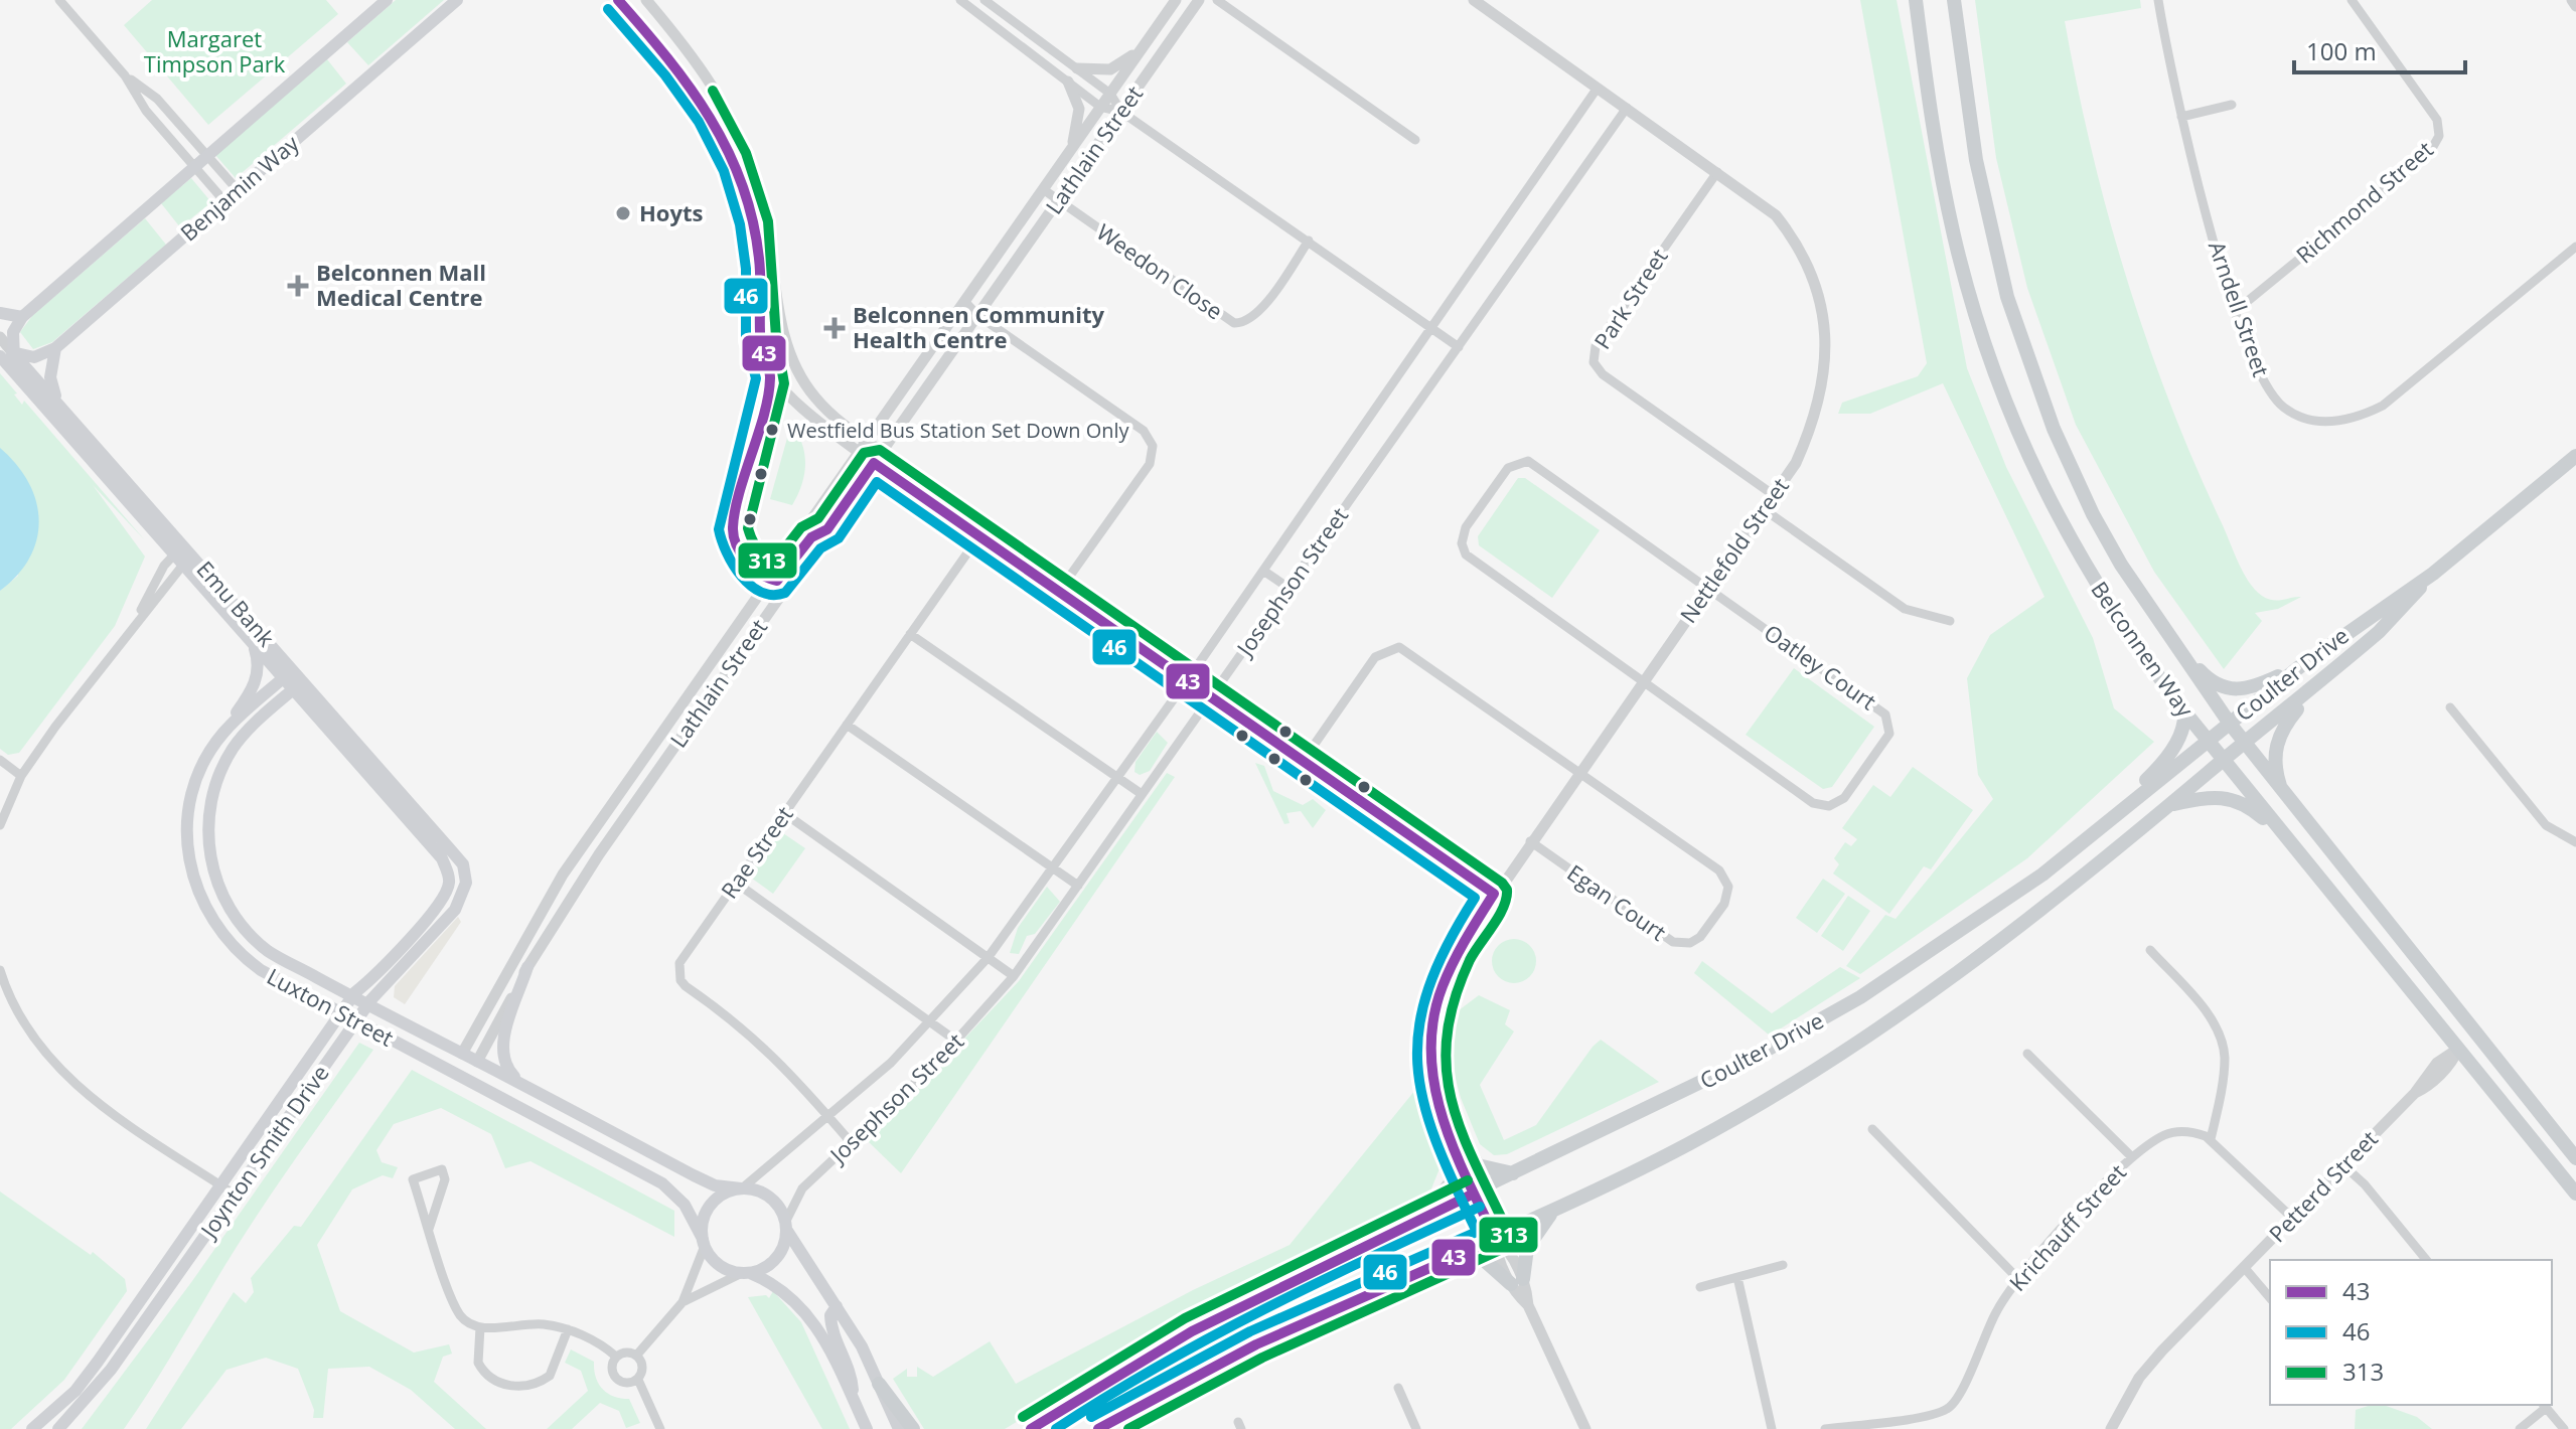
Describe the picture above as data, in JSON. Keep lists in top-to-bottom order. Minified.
{"streets":{"main road":["Benjamin Way","Emu Bank","Belconnen Way","Coulter Drive","Luxton Street","Joynton Smith Drive"],"street":["Lathlain Street","Richmond Street","Weedon Close","Park Street","Arndell Street","Nettlefold Street","Josephson Street","Oatley Court","Rae Street","Egan Court","Petterd Street","Krichauff Street"]},"crossings":[["Lathlain Street","Weedon Close"],["Lathlain Street","Luxton Street"],["Richmond Street","Arndell Street"],["Park Street","Nettlefold Street"],["Nettlefold Street","Josephson Street"],["Nettlefold Street","Oatley Court"],["Nettlefold Street","Coulter Drive"],["Nettlefold Street","Egan Court"],["Josephson Street","Rae Street"],["Josephson Street","Luxton Street"],["Emu Bank","Luxton Street"],["Emu Bank","Joynton Smith Drive"],["Belconnen Way","Coulter Drive"],["Belconnen Way","Petterd Street"]],"parks":["Margaret Timpson Park"],"places":{"other":["Hoyts","Westfield Bus Station Set Down Only"],"health":["Belconnen Mall Medical Centre","Belconnen Community Health Centre"]},"lines":["transit line 43","transit line 46","transit line 313"],"legend":["43","46","313"],"scale_bar":"100 m"}
